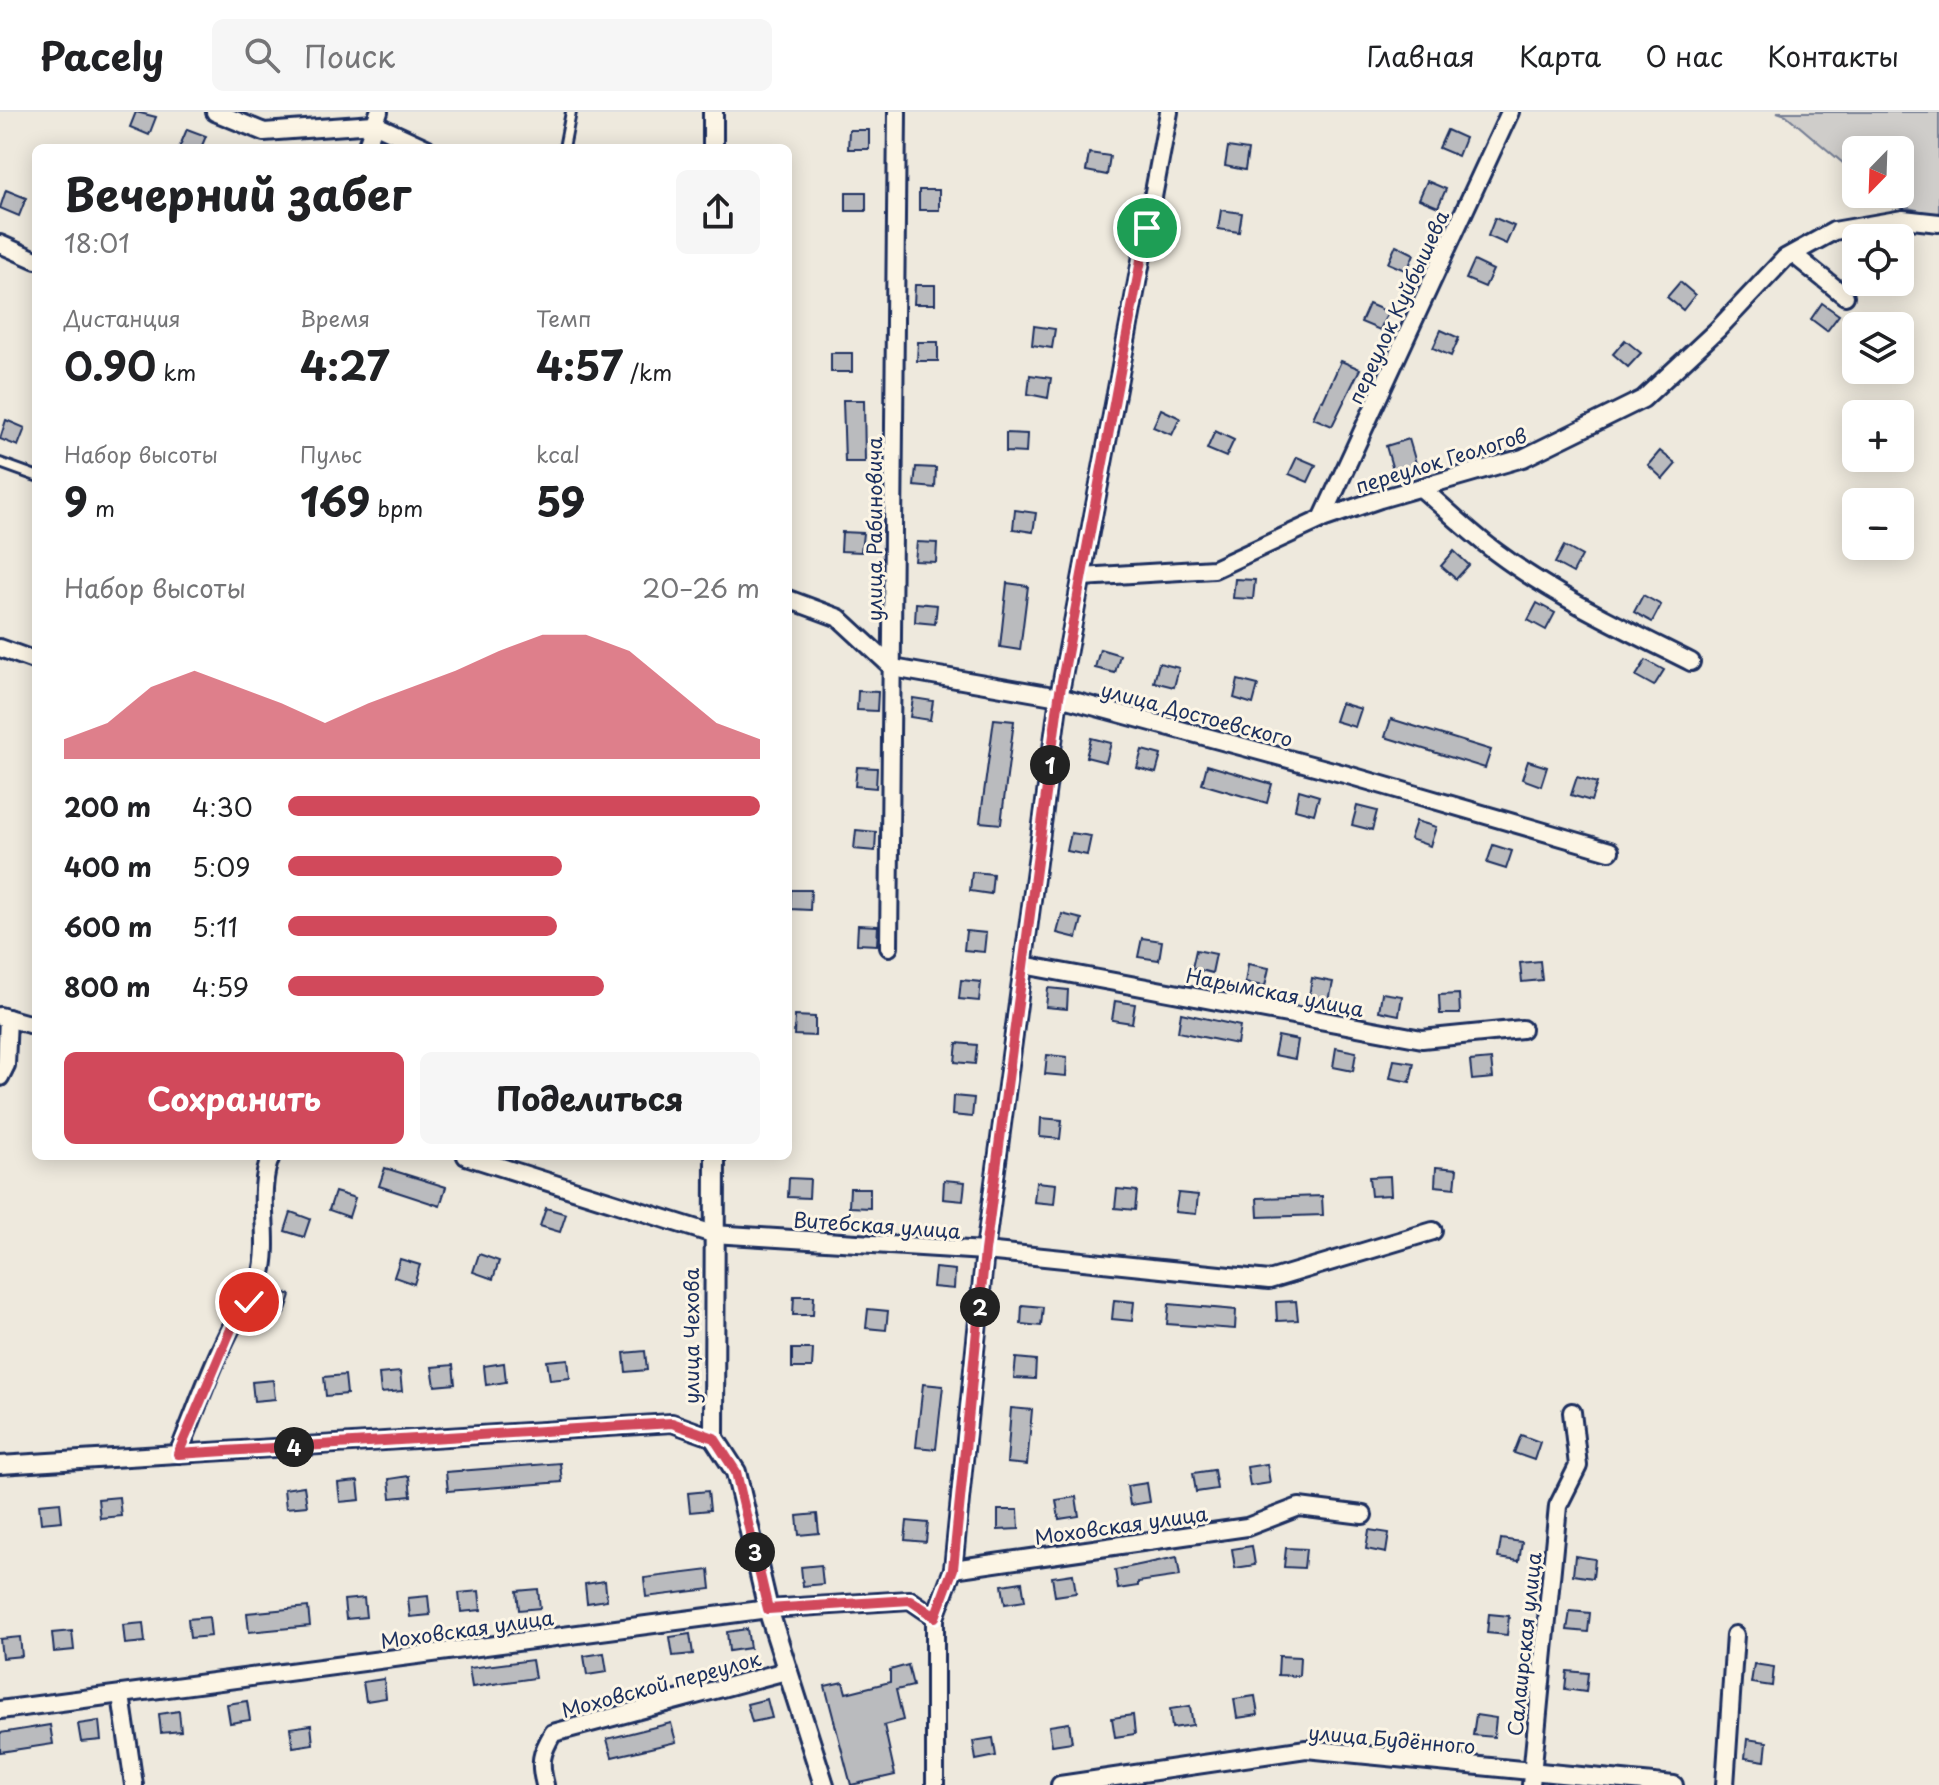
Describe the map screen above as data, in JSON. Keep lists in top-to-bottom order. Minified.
{"streets":{"street":["переулок Куйбышева","переулок Геологов","улица Рабиновича","улица Достоевского","Нарымская улица","Витебская улица","улица Чехова","Моховская улица","Салаирская улица","Моховской переулок","улица Будённого"]},"crossings":[["переулок Куйбышева","переулок Геологов"],["улица Рабиновича","улица Достоевского"],["Витебская улица","улица Чехова"],["Салаирская улица","улица Будённого"]],"north":"bottom left","page":{"header":"Pacely","search":"Поиск","nav":["Главная","Карта","О нас","Контакты"],"map_buttons":["+","−"],"heading":["Вечерний забег","18:01"],"stats":[["Дистанция","0.90 km"],["Время","4:27"],["Темп","4:57 /km"],["Набор высоты","9 m"],["Пульс","169 bpm"],["kcal","59"]],"chart":["Набор высоты","20–26 m"],"pins":["1","2","4","3"],"list":[{"name":"200 m","note":"4:30"},{"name":"400 m","note":"5:09"},{"name":"600 m","note":"5:11"},{"name":"800 m","note":"4:59"}],"buttons":["Сохранить","Поделиться"]}}
